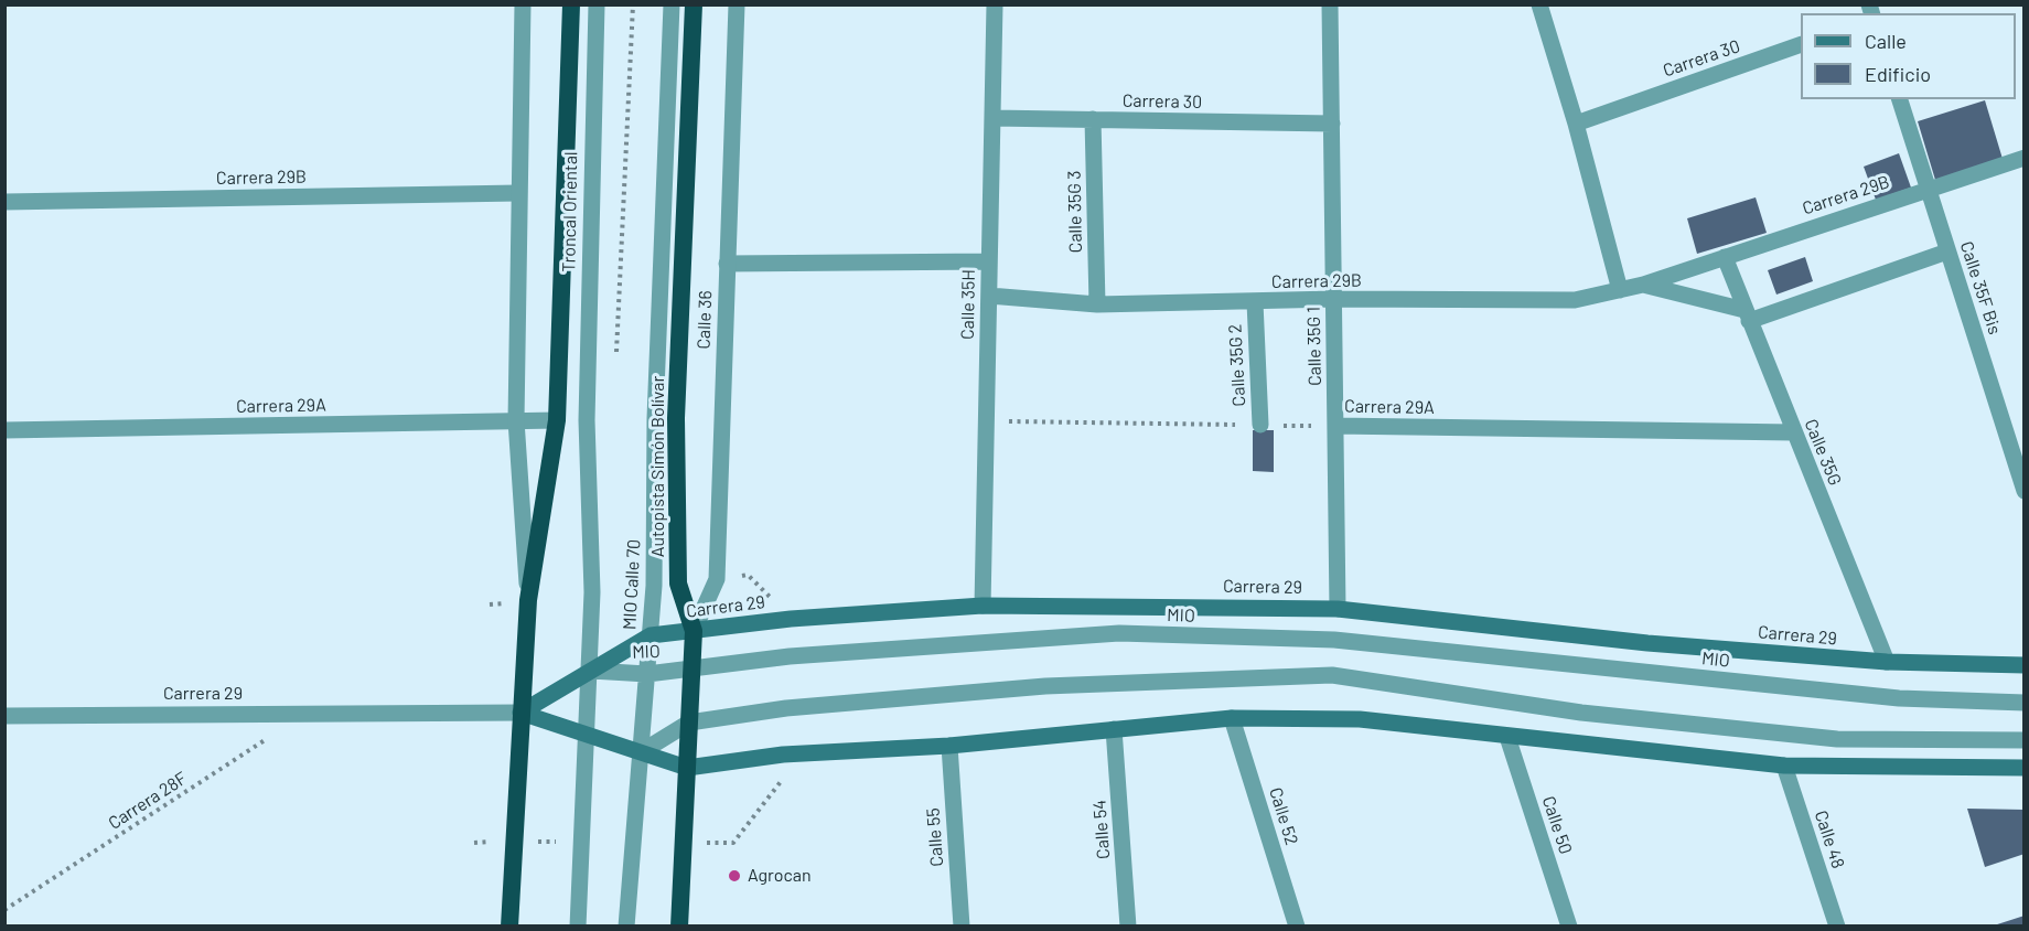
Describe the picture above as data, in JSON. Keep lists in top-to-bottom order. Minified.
{"streets":{"highway":["Autopista Simón Bolívar"],"main road":["Carrera 29"],"street":["Carrera 30","Carrera 29B","Troncal Oriental","Calle 35G 3","Calle 35F Bis","Calle 35H","Calle 36","Calle 35G 1","Calle 35G 2","Carrera 29A","Calle 35G","MIO Calle 70","MIO","Calle 52","Calle 50","Calle 54","Calle 55","Calle 48"],"path":["Carrera 28F"]},"crossings":[["Carrera 30","Calle 35G 3"],["Carrera 30","Calle 35H"],["Carrera 30","Calle 35G 1"],["Carrera 29B","Calle 35G 3"],["Carrera 29B","Calle 35F Bis"],["Carrera 29B","Calle 35H"],["Carrera 29B","Calle 35G 1"],["Carrera 29B","Calle 35G 2"],["Carrera 29B","Calle 35G"],["Troncal Oriental","MIO Calle 70"],["Calle 35H","Carrera 29A"],["Calle 35H","Carrera 29"],["Calle 36","Autopista Simón Bolívar"],["Calle 36","Carrera 29"],["Calle 35G 1","Carrera 29A"],["Calle 35G 1","Carrera 29"],["Calle 35G 2","Carrera 29A"],["Carrera 29A","Calle 35G"],["Calle 35G","Carrera 29"],["Autopista Simón Bolívar","Carrera 29"],["Autopista Simón Bolívar","MIO"],["MIO Calle 70","Carrera 29"],["MIO Calle 70","MIO"],["Carrera 29","MIO"],["Carrera 29","Carrera 28F"],["Carrera 29","Calle 52"],["Carrera 29","Calle 50"],["Carrera 29","Calle 54"],["Carrera 29","Calle 55"],["Carrera 29","Calle 48"]],"places":["Agrocan"],"legend":["Calle","Edificio"]}
